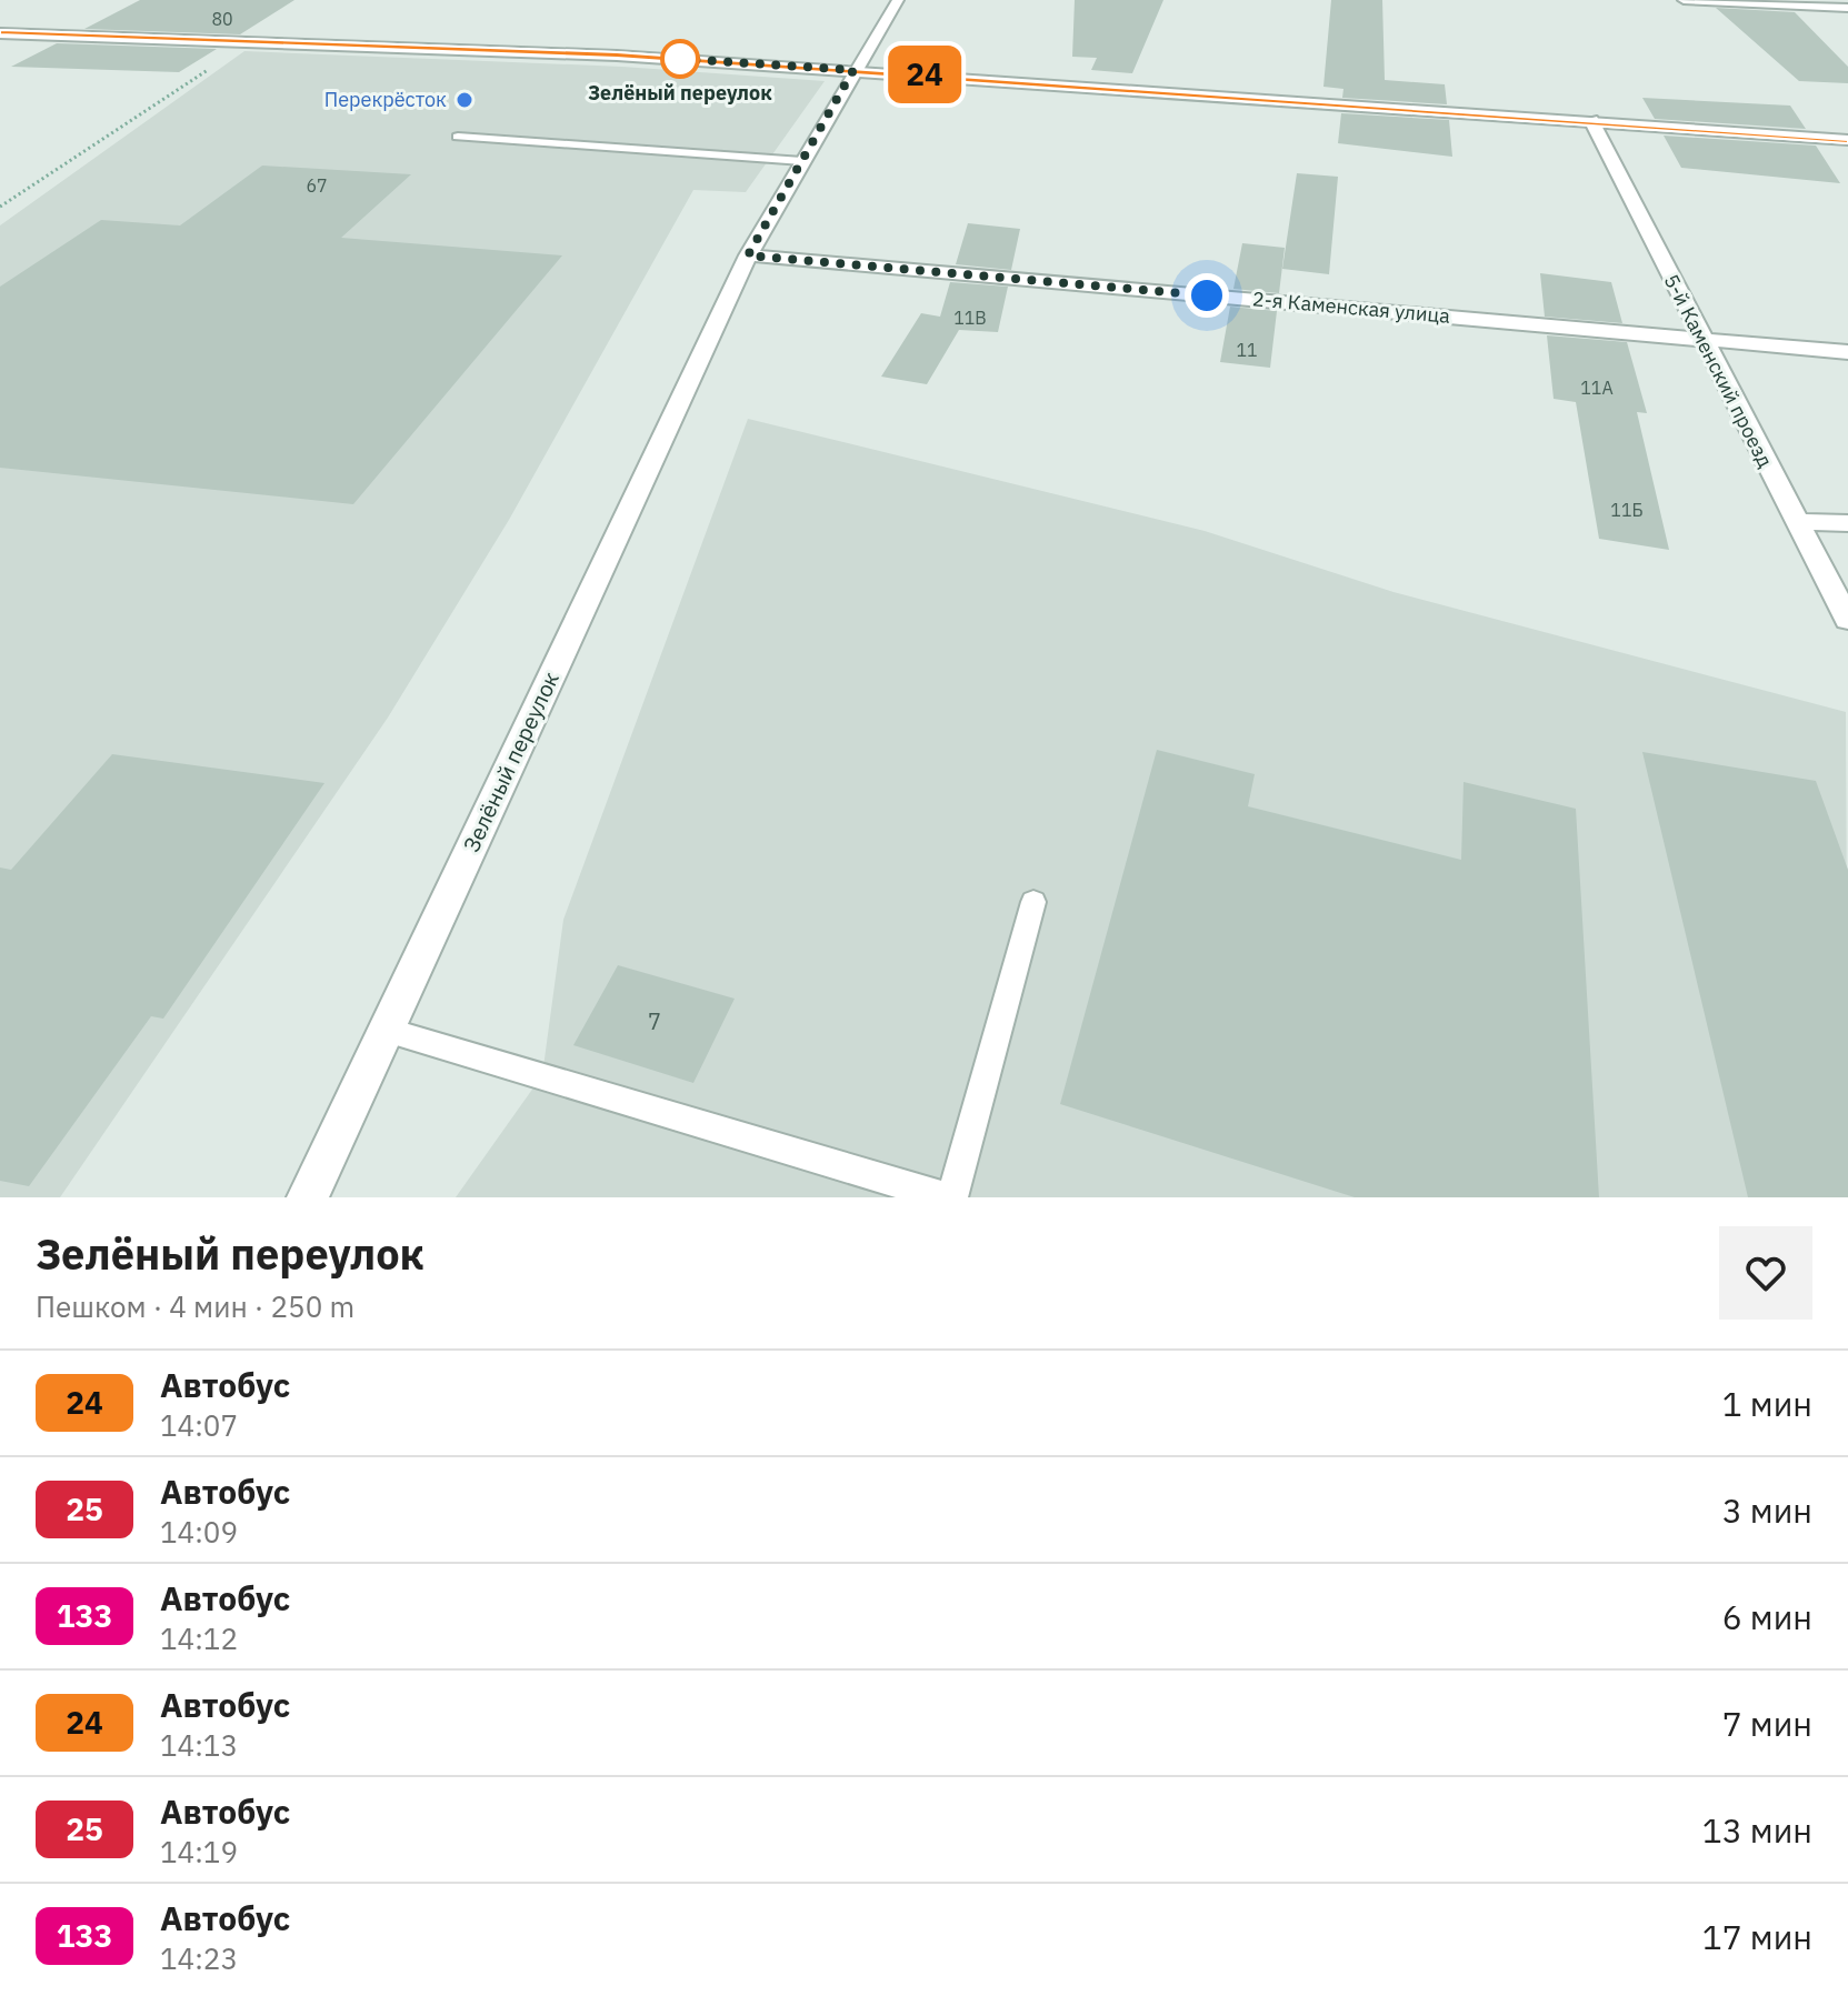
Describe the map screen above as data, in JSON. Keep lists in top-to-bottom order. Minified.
{"streets":{"street":["2-я Каменская улица","5-й Каменский проезд","Зелёный переулок"]},"crossings":[["2-я Каменская улица","5-й Каменский проезд"],["2-я Каменская улица","Зелёный переулок"]],"places":["Зелёный переулок","Перекрёсток"],"lines":["bus line 24"],"house_numbers":["80","67","11В","11","11А","11Б","7"],"page":{"on_map":"24","heading":["Зелёный переулок","Пешком · 4 мин · 250 m"],"list":[{"mark":"24","name":"Автобус","note":"14:07","value":"1 мин"},{"mark":"25","name":"Автобус","note":"14:09","value":"3 мин"},{"mark":"133","name":"Автобус","note":"14:12","value":"6 мин"},{"mark":"24","name":"Автобус","note":"14:13","value":"7 мин"},{"mark":"25","name":"Автобус","note":"14:19","value":"13 мин"},{"mark":"133","name":"Автобус","note":"14:23","value":"17 мин"}]}}
